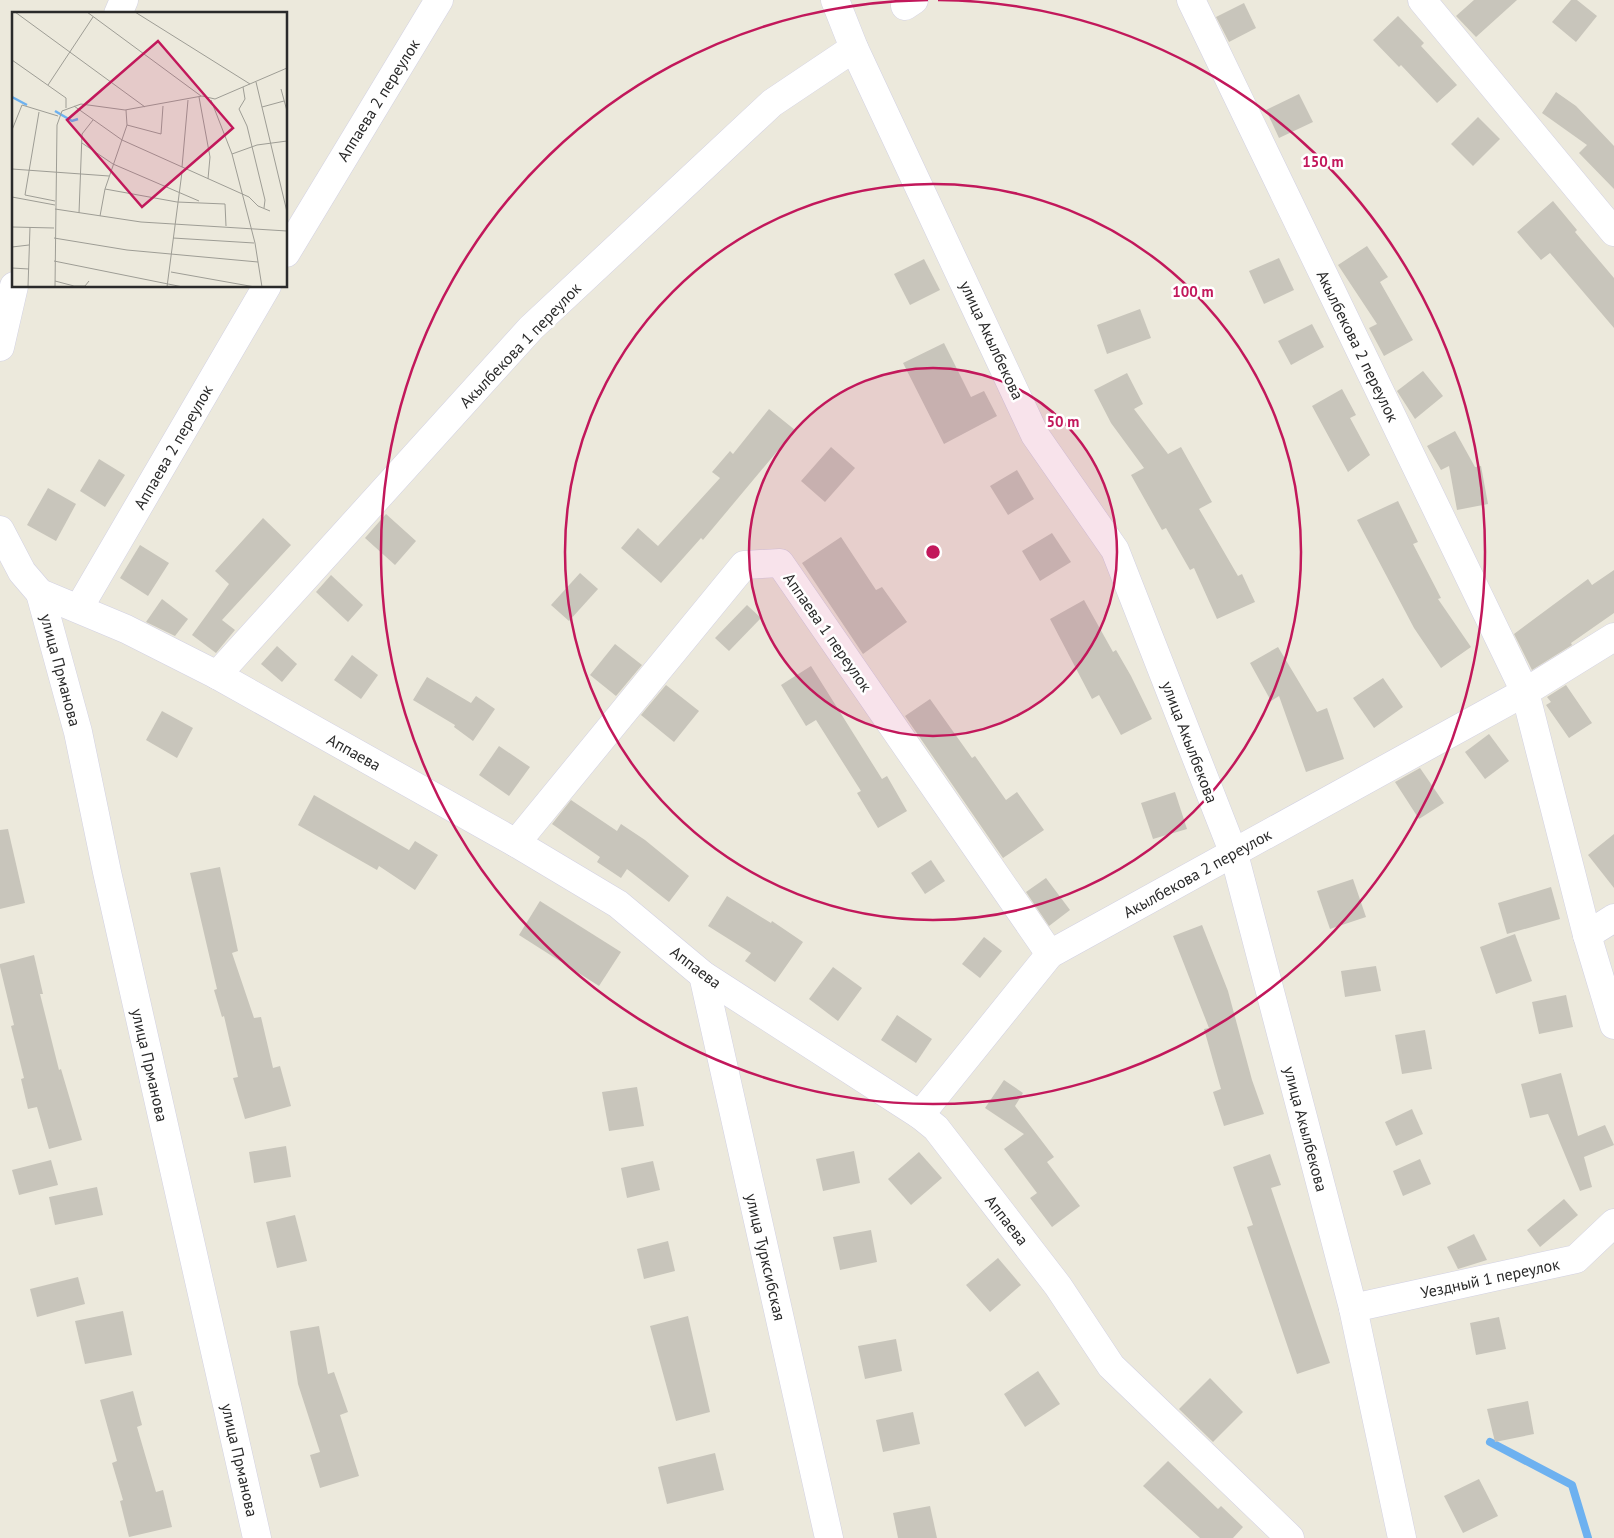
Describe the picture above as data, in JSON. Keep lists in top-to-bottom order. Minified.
{"streets":{"street":["Аппаева 2 переулок","улица Акылбекова","Акылбекова 1 переулок","Акылбекова 2 переулок","Аппаева 1 переулок","улица Прманова","Аппаева","улица Турксибская","Уездный 1 переулок"]},"crossings":[["Аппаева 2 переулок","Аппаева"],["улица Акылбекова","Акылбекова 1 переулок"],["улица Акылбекова","Акылбекова 2 переулок"],["улица Акылбекова","Уездный 1 переулок"],["Акылбекова 1 переулок","Аппаева"],["Акылбекова 2 переулок","Аппаева 1 переулок"],["Акылбекова 2 переулок","Аппаева"],["Аппаева 1 переулок","Аппаева"],["улица Прманова","Аппаева"],["Аппаева","улица Турксибская"]],"rings":["150 m","100 m","50 m"]}
